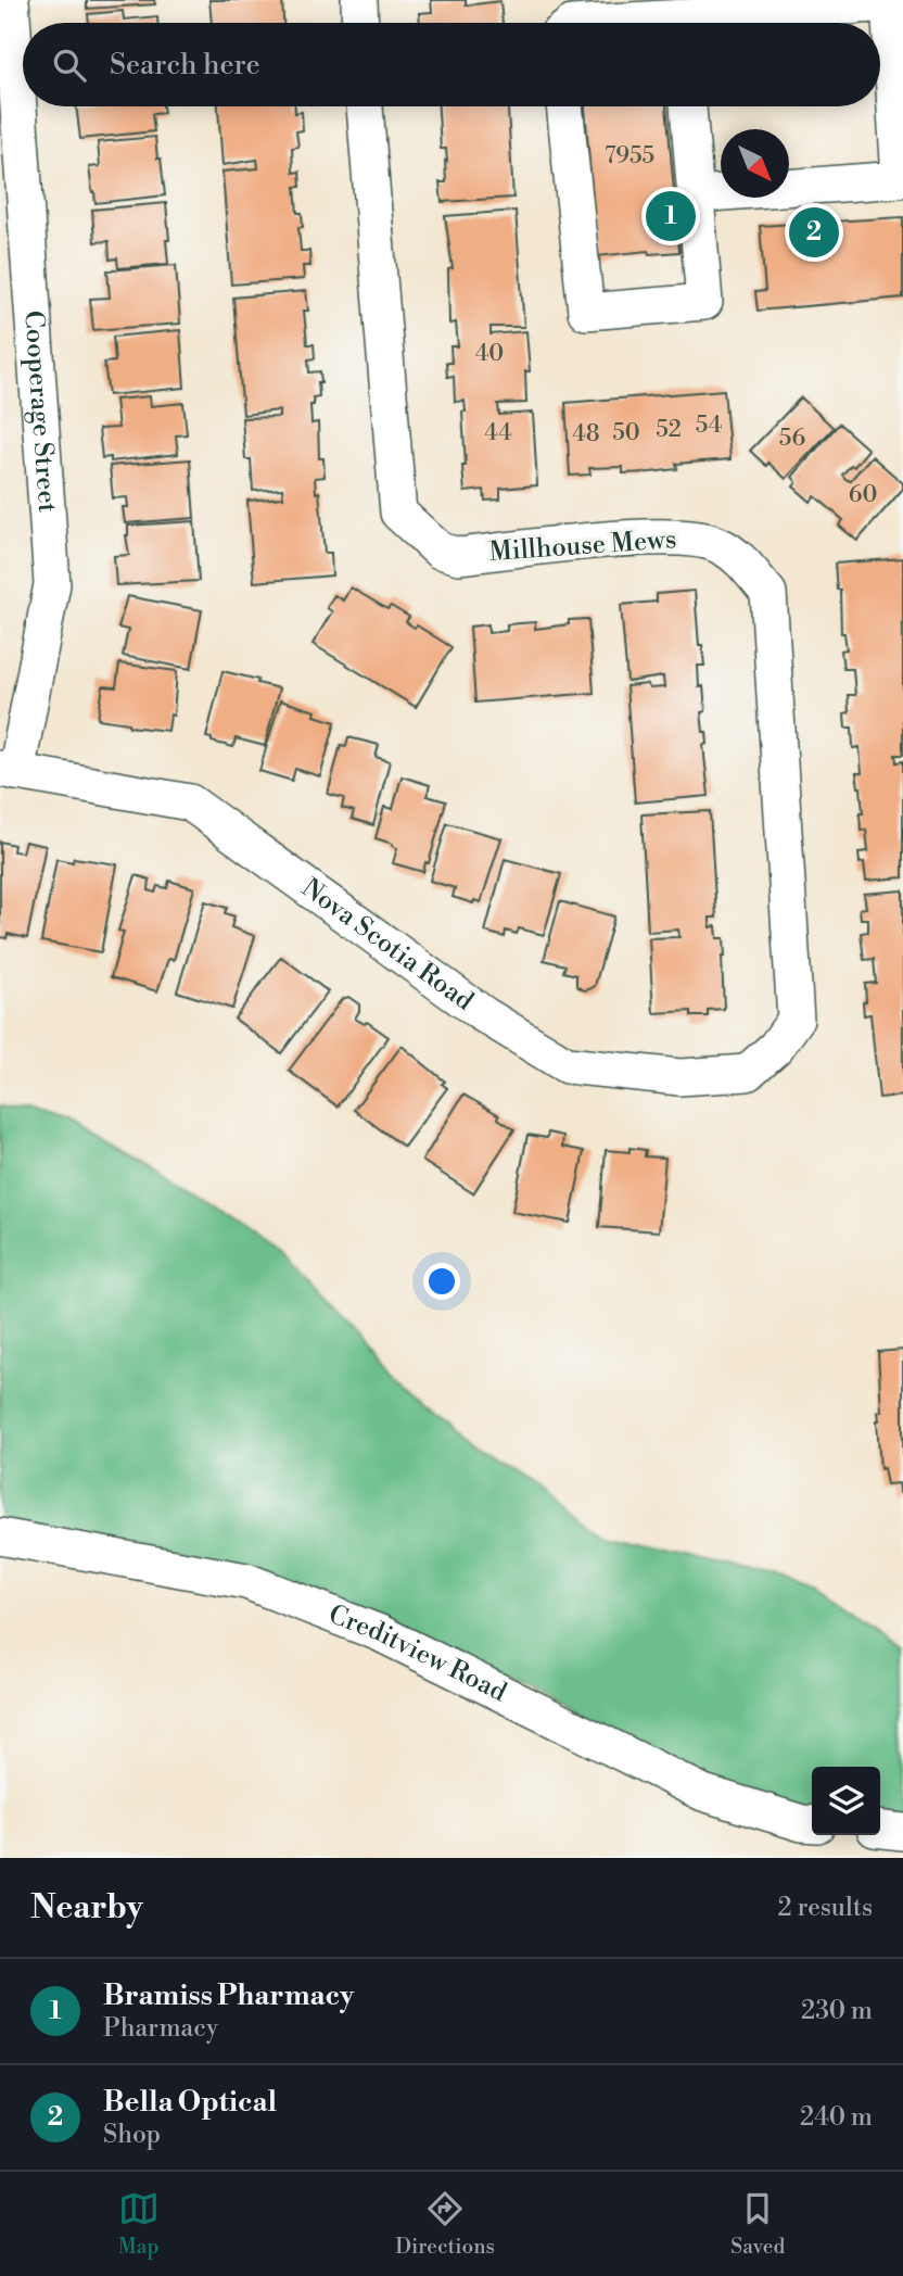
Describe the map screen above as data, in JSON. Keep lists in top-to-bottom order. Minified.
{"streets":{"street":["Cooperage Street","Millhouse Mews","Nova Scotia Road","Creditview Road"]},"crossings":[["Cooperage Street","Nova Scotia Road"],["Millhouse Mews","Nova Scotia Road"]],"house_numbers":["7955","40","54","52","44","50","48","56","60"],"north":"bottom right","page":{"search":"Search here","pins":["1","2"],"heading":["Nearby","2 results"],"list":[{"mark":"1","name":"Bramiss Pharmacy","note":"Pharmacy","value":"230 m"},{"mark":"2","name":"Bella Optical","note":"Shop","value":"240 m"}],"nav":["Map","Directions","Saved"]}}
